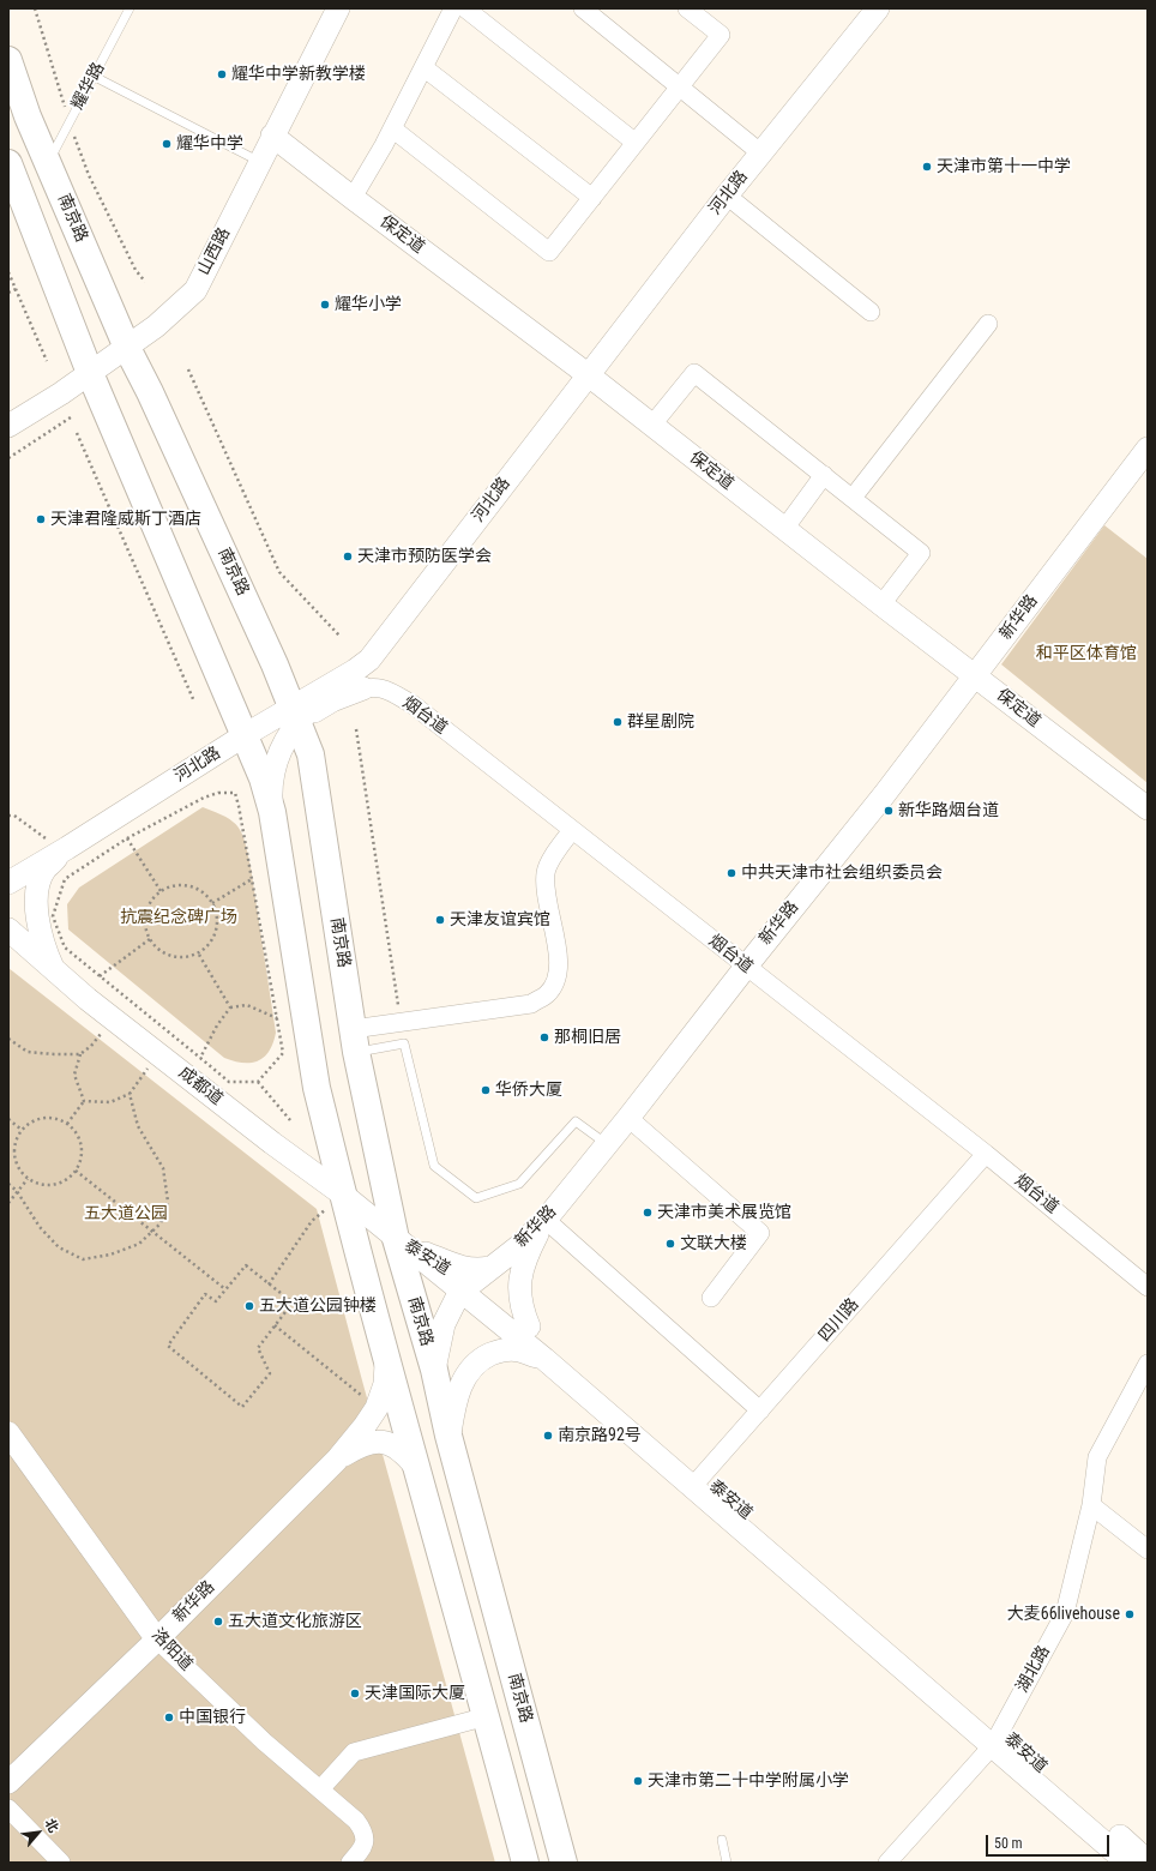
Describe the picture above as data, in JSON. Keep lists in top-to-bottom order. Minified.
{"streets":{"main road":["南京路"],"street":["河北路","保定道","山西路","新华路","烟台道","成都道","泰安道","四川路","洛阳道","湖北路"],"lane":["耀华路"]},"crossings":[["耀华路","南京路"],["河北路","南京路"],["河北路","保定道"],["河北路","烟台道"],["南京路","山西路"],["南京路","新华路"],["南京路","成都道"],["南京路","泰安道"],["保定道","山西路"],["保定道","新华路"],["新华路","烟台道"],["新华路","泰安道"],["新华路","洛阳道"],["烟台道","四川路"],["成都道","泰安道"],["泰安道","四川路"],["泰安道","湖北路"]],"parks":["和平区体育馆","抗震纪念碑广场","五大道公园"],"places":["耀华中学新教学楼","耀华中学","天津市第十一中学","耀华小学","天津君隆威斯丁酒店","天津市预防医学会","群星剧院","新华路烟台道","中共天津市社会组织委员会","天津友谊宾馆","那桐旧居","华侨大厦","天津市美术展览馆","文联大楼","五大道公园钟楼","南京路92号","大麦66livehouse","五大道文化旅游区","天津国际大厦","中国银行","天津市第二十中学附属小学"],"scale_bar":"50 m","north":"top right"}
